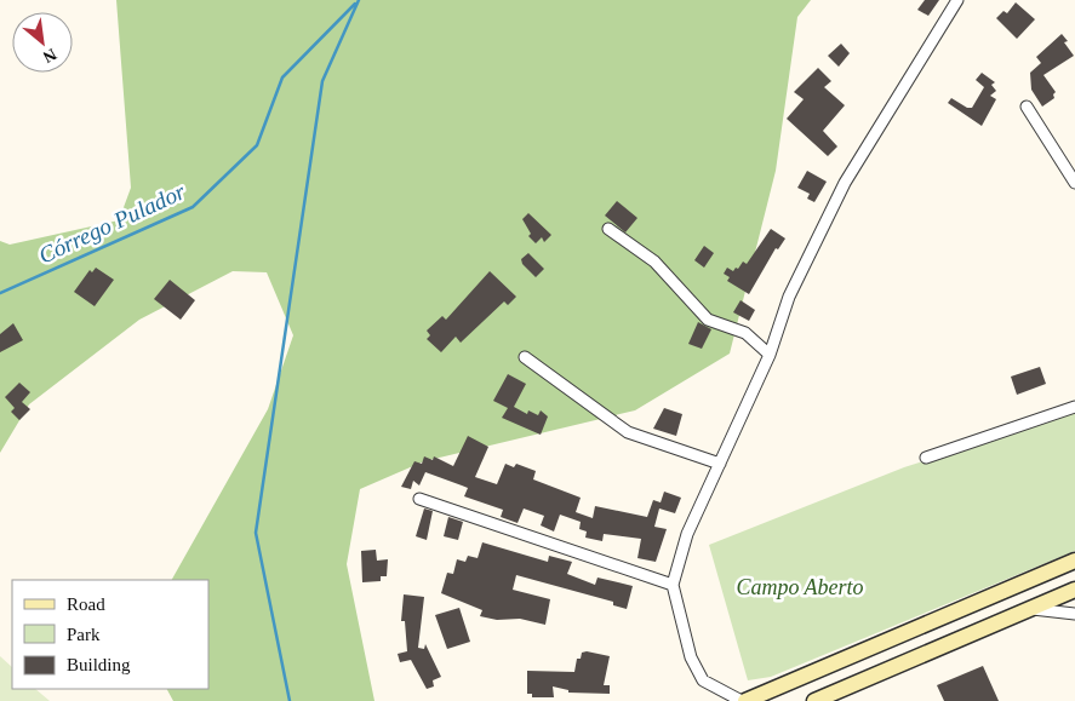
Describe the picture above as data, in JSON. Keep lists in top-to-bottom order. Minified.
{"water":["Córrego Pulador"],"parks":["Campo Aberto"],"legend":["Road","Park","Building"],"north":"bottom right"}
